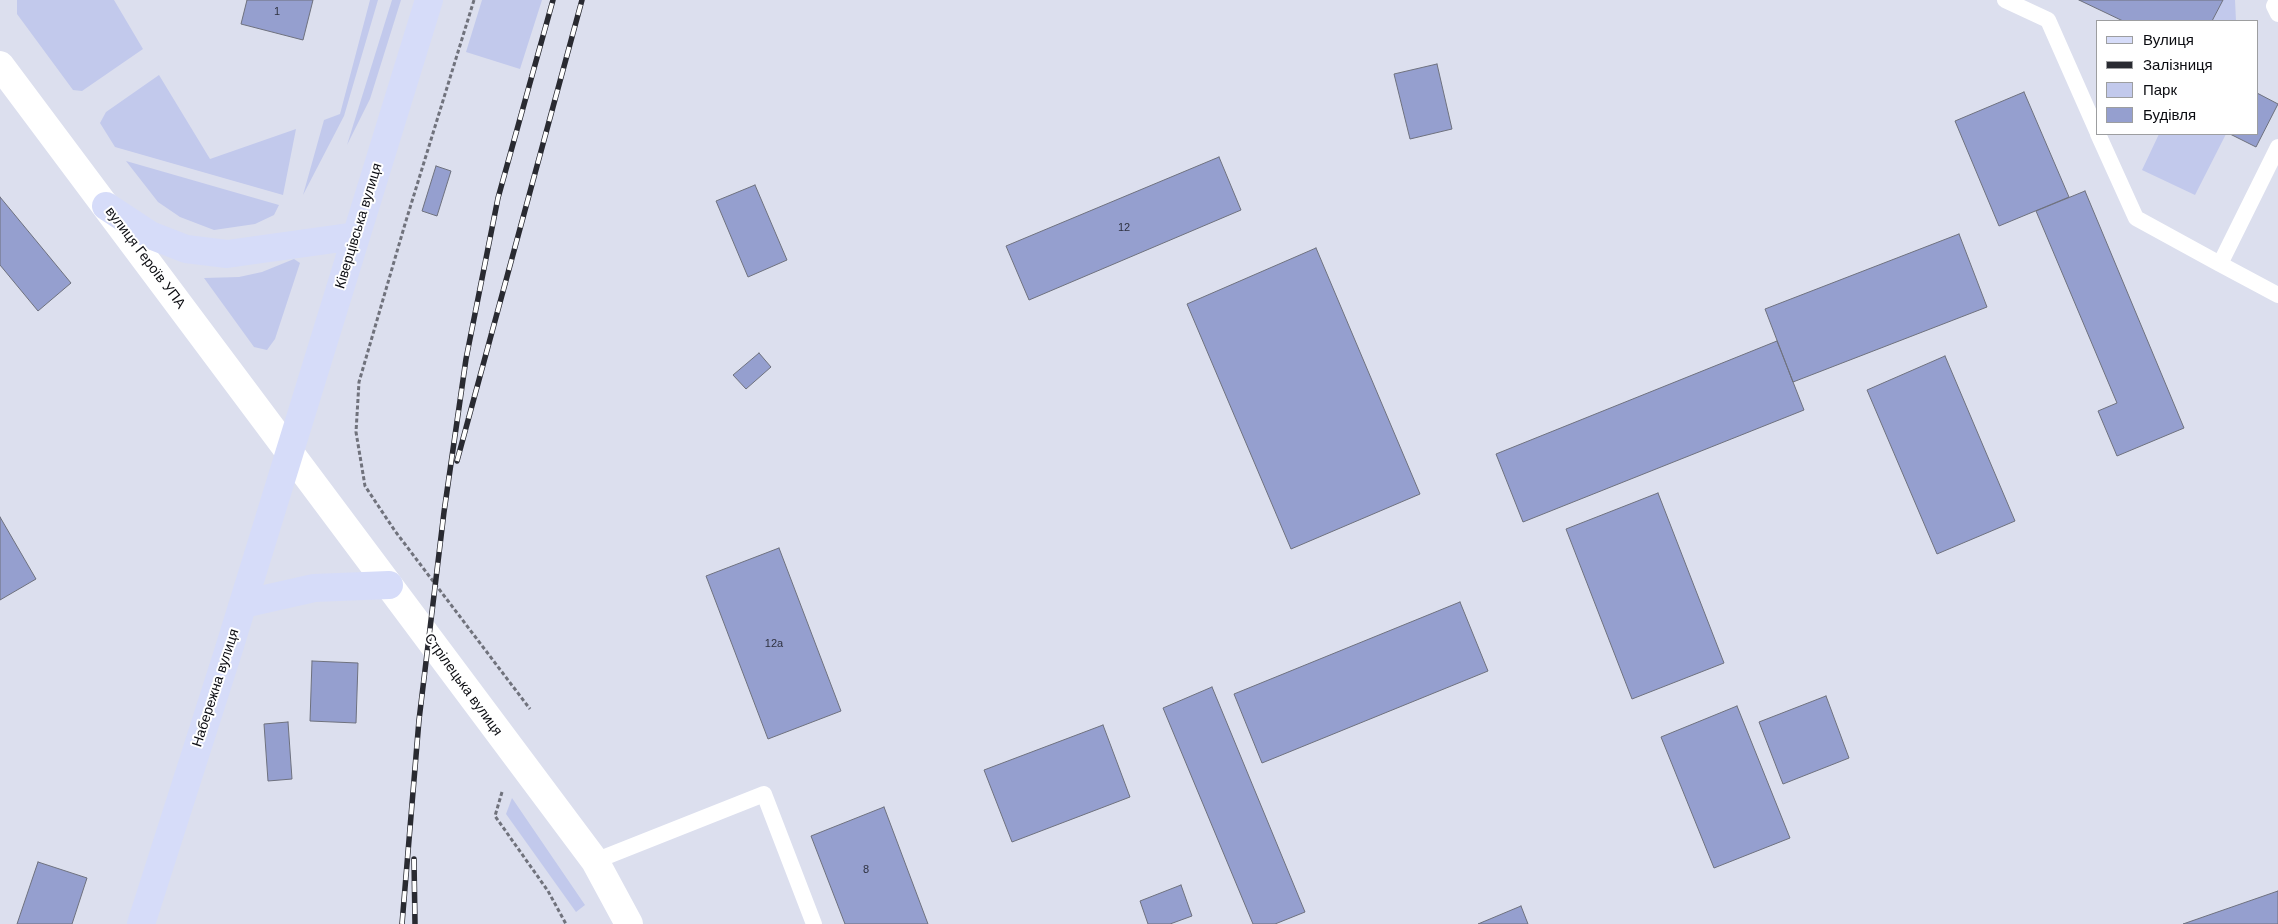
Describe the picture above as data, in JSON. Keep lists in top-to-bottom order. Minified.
{"streets":{"main road":["Ківерцівська вулиця","Набережна вулиця"],"street":["вулиця Героїв УПА","Стрілецька вулиця"]},"crossings":[["Ківерцівська вулиця","вулиця Героїв УПА"],["Ківерцівська вулиця","Стрілецька вулиця"],["Ківерцівська вулиця","Набережна вулиця"],["вулиця Героїв УПА","Стрілецька вулиця"],["вулиця Героїв УПА","Набережна вулиця"],["Стрілецька вулиця","Набережна вулиця"]],"house_numbers":["1","12","12а","8"],"legend":["Вулиця","Залізниця","Парк","Будівля"]}
